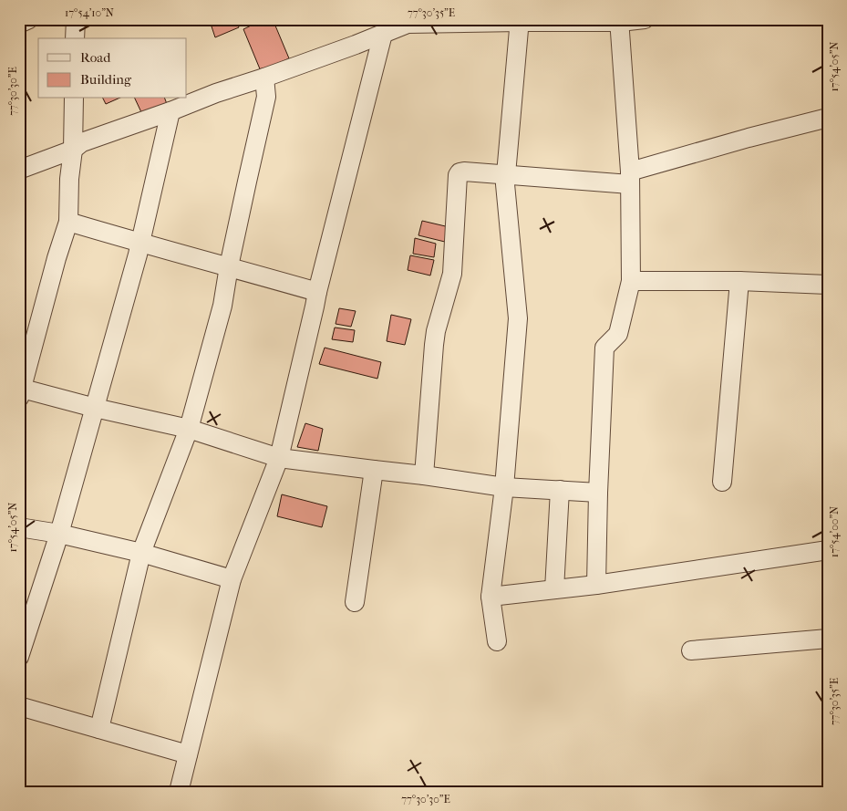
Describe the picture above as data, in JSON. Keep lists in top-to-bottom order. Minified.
{"legend":["Road","Building"],"coordinates":["17°54'10\"N","77°30'35\"E","17°54'05\"N","77°30'30\"E","17°54'00\"N"]}
